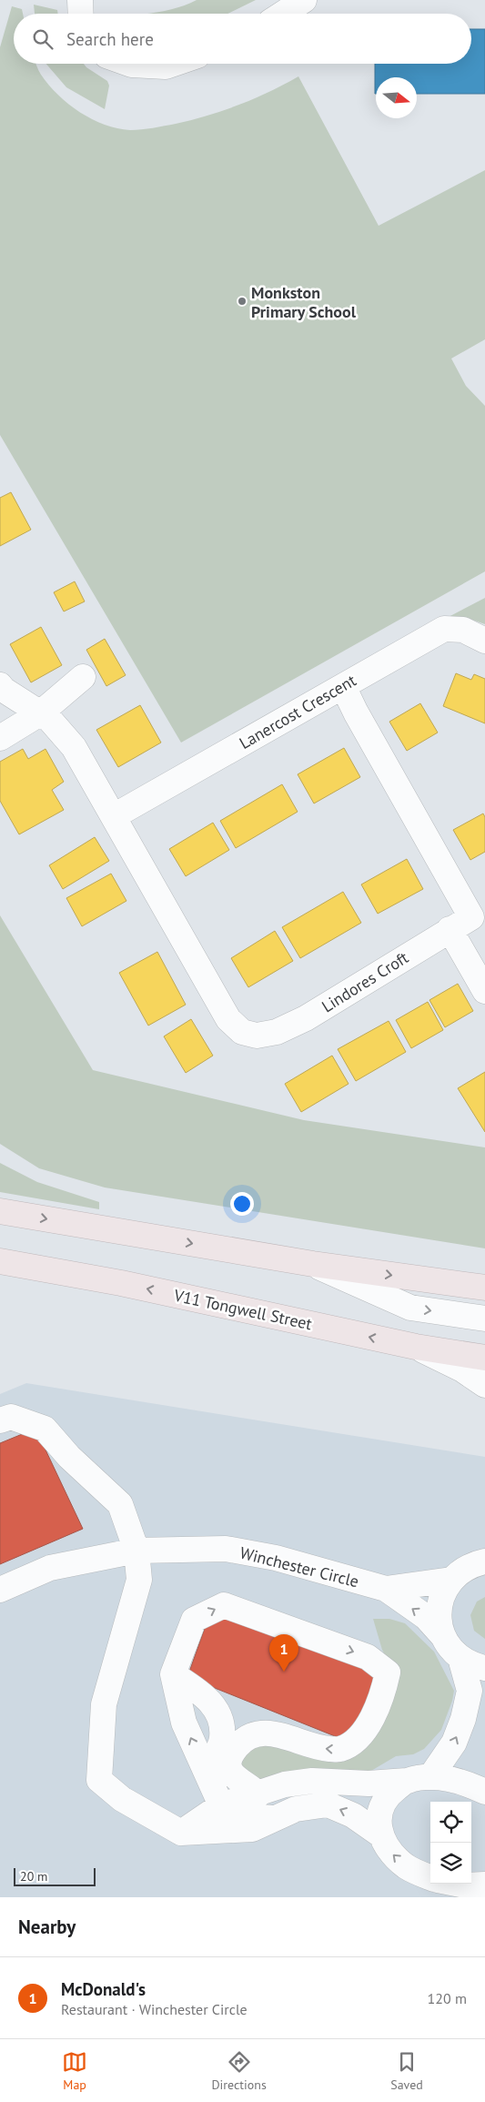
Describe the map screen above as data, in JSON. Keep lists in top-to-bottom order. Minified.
{"streets":{"highway":["V11 Tongwell Street"],"street":["Lanercost Crescent","Lindores Croft","Winchester Circle"]},"crossings":[["Lanercost Crescent","Lindores Croft"]],"places":["Monkston Primary School"],"scale_bar":"20 m","north":"right","page":{"search":"Search here","pins":"1","scale":"20 m","heading":"Nearby","list":[{"mark":"1","name":"McDonald's","note":"Restaurant · Winchester Circle","value":"120 m"}],"nav":["Map","Directions","Saved"]}}
